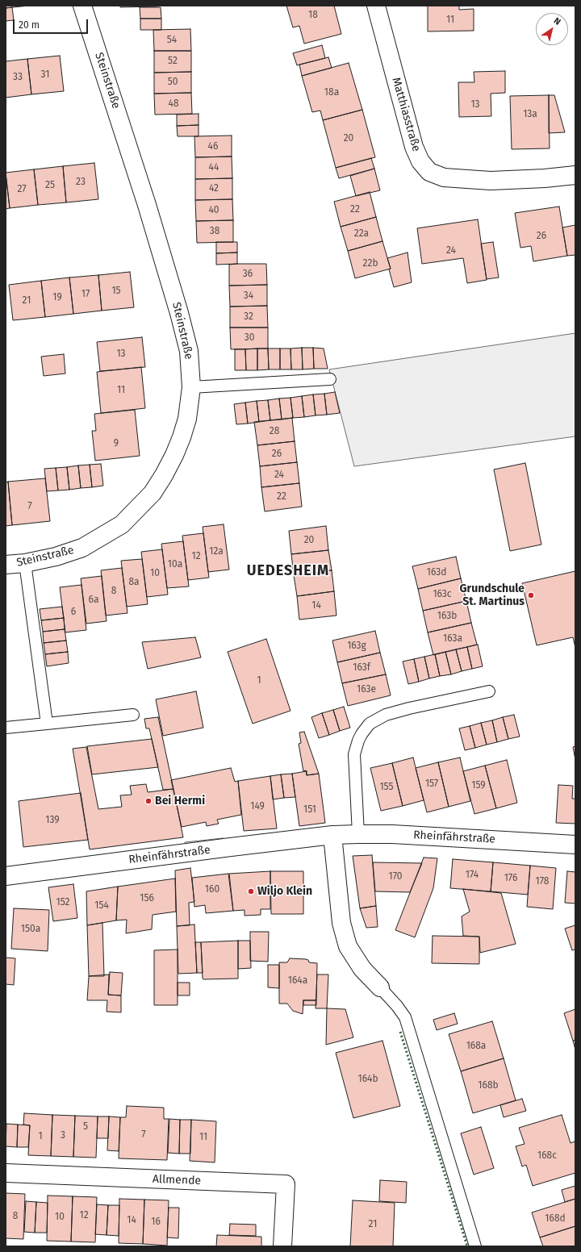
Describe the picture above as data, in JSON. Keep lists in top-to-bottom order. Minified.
{"streets":{"street":["Steinstraße","Matthiasstraße","Rheinfährstraße","Allmende"]},"districts":["UEDESHEIM"],"places":["Grundschule St. Martinus","Bei Hermi","Wiljo Klein"],"house_numbers":["18","11","54","52","31","33","50","18a","48","13","13a","20","46","44","23","25","42","27","22","40","38","22a","26","24","22b","36","15","17","34","19","21","32","30","13","11","28","9","26","24","22","7","20","12a","12","10a","163d","10","8a","8","163c","6a","14","6","163b","163a","163g","163f","1","163e","157","159","155","149","151","139","174","170","176","178","160","156","152","154","150a","164a","168a","164b","168b","5","7","3","1","11","168c","12","8","10","168d","14","16","21"],"scale_bar":"20 m","north":"top right"}
